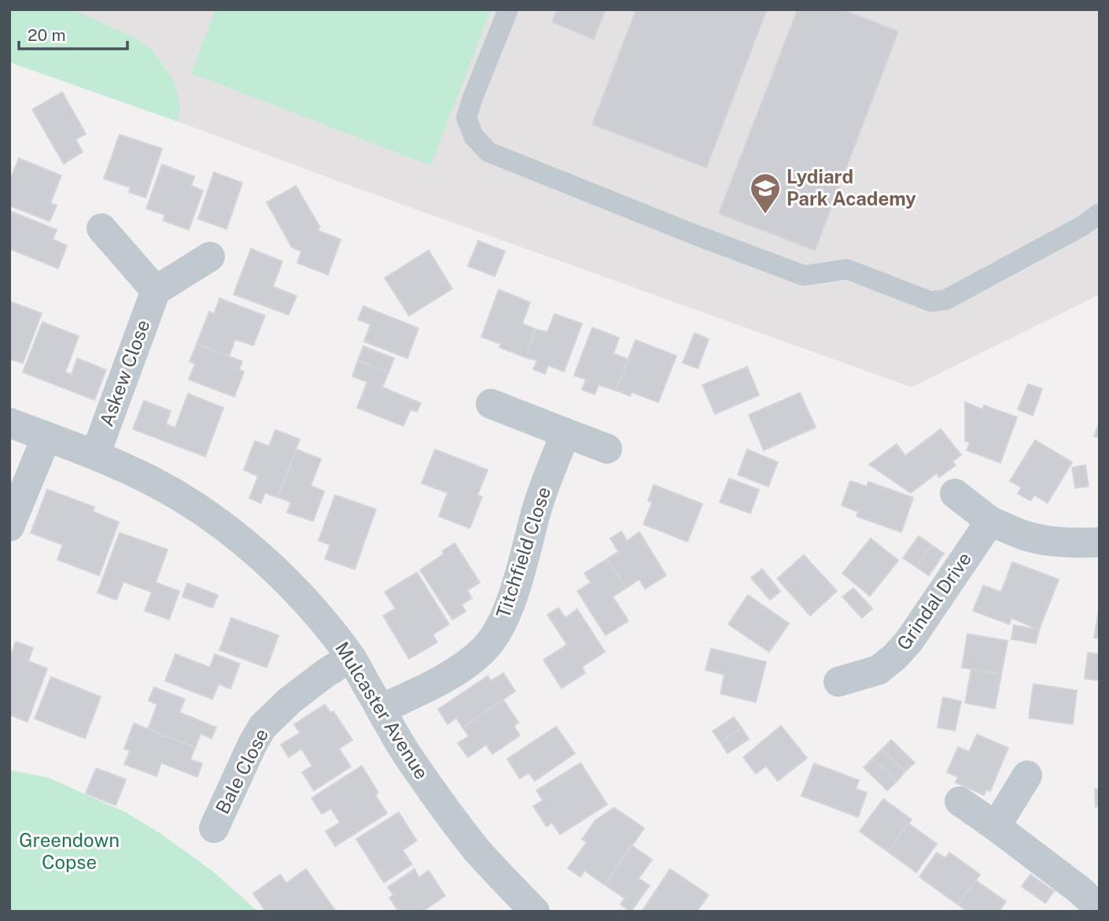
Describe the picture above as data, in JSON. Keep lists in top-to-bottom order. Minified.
{"streets":{"street":["Askew Close","Titchfield Close","Grindal Drive","Mulcaster Avenue","Bale Close"]},"crossings":[["Askew Close","Mulcaster Avenue"],["Titchfield Close","Mulcaster Avenue"],["Mulcaster Avenue","Bale Close"]],"parks":["Greendown Copse"],"places":{"school or university":["Lydiard Park Academy"]},"scale_bar":"20 m"}
